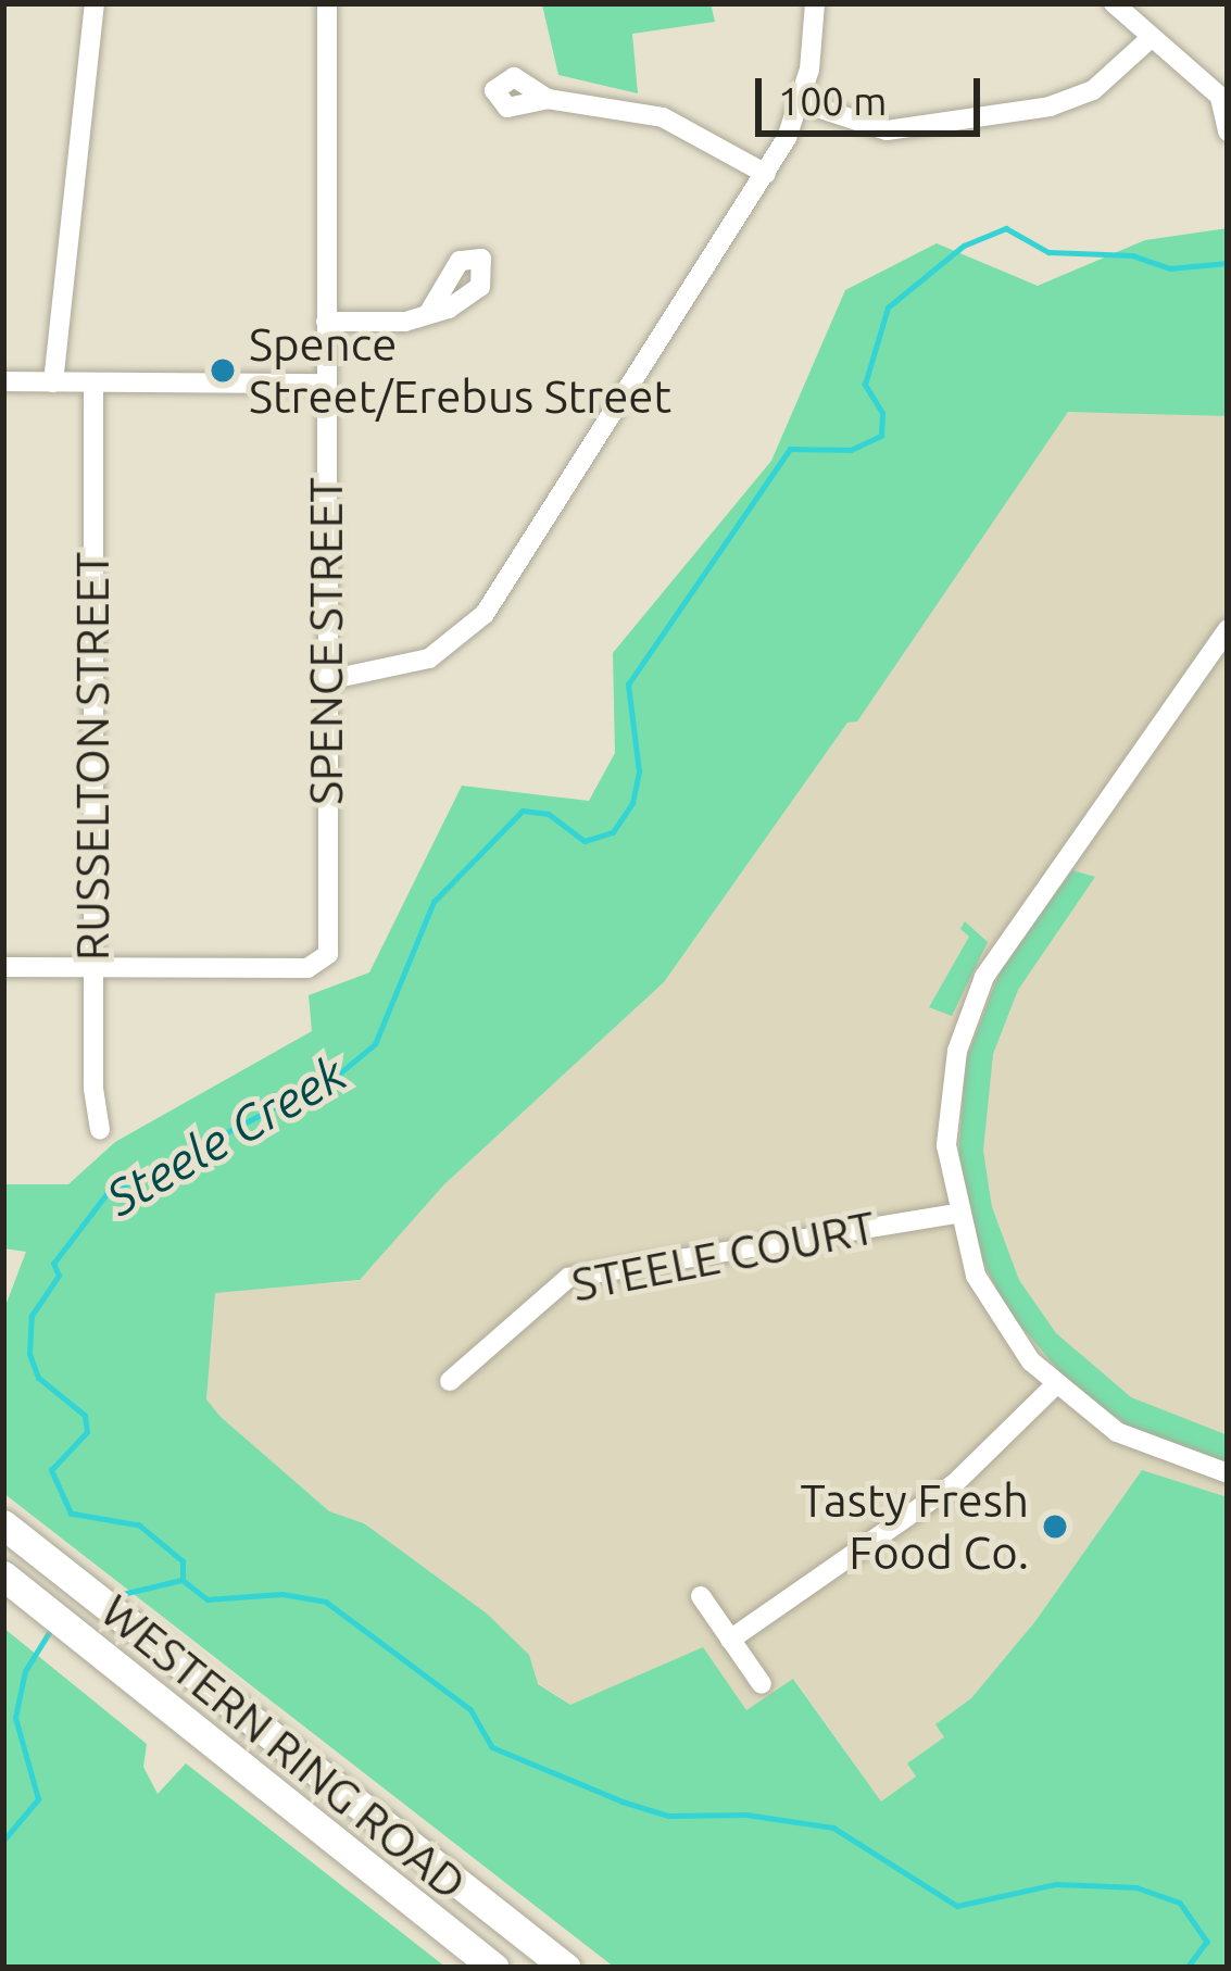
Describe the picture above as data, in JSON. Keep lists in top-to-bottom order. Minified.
{"streets":{"highway":["WESTERN RING ROAD"],"street":["SPENCE STREET","RUSSELTON STREET","STEELE COURT"]},"crossings":[["SPENCE STREET","RUSSELTON STREET"]],"water":["Steele Creek"],"places":["Spence Street/Erebus Street","Tasty Fresh Food Co."],"scale_bar":"100 m"}
